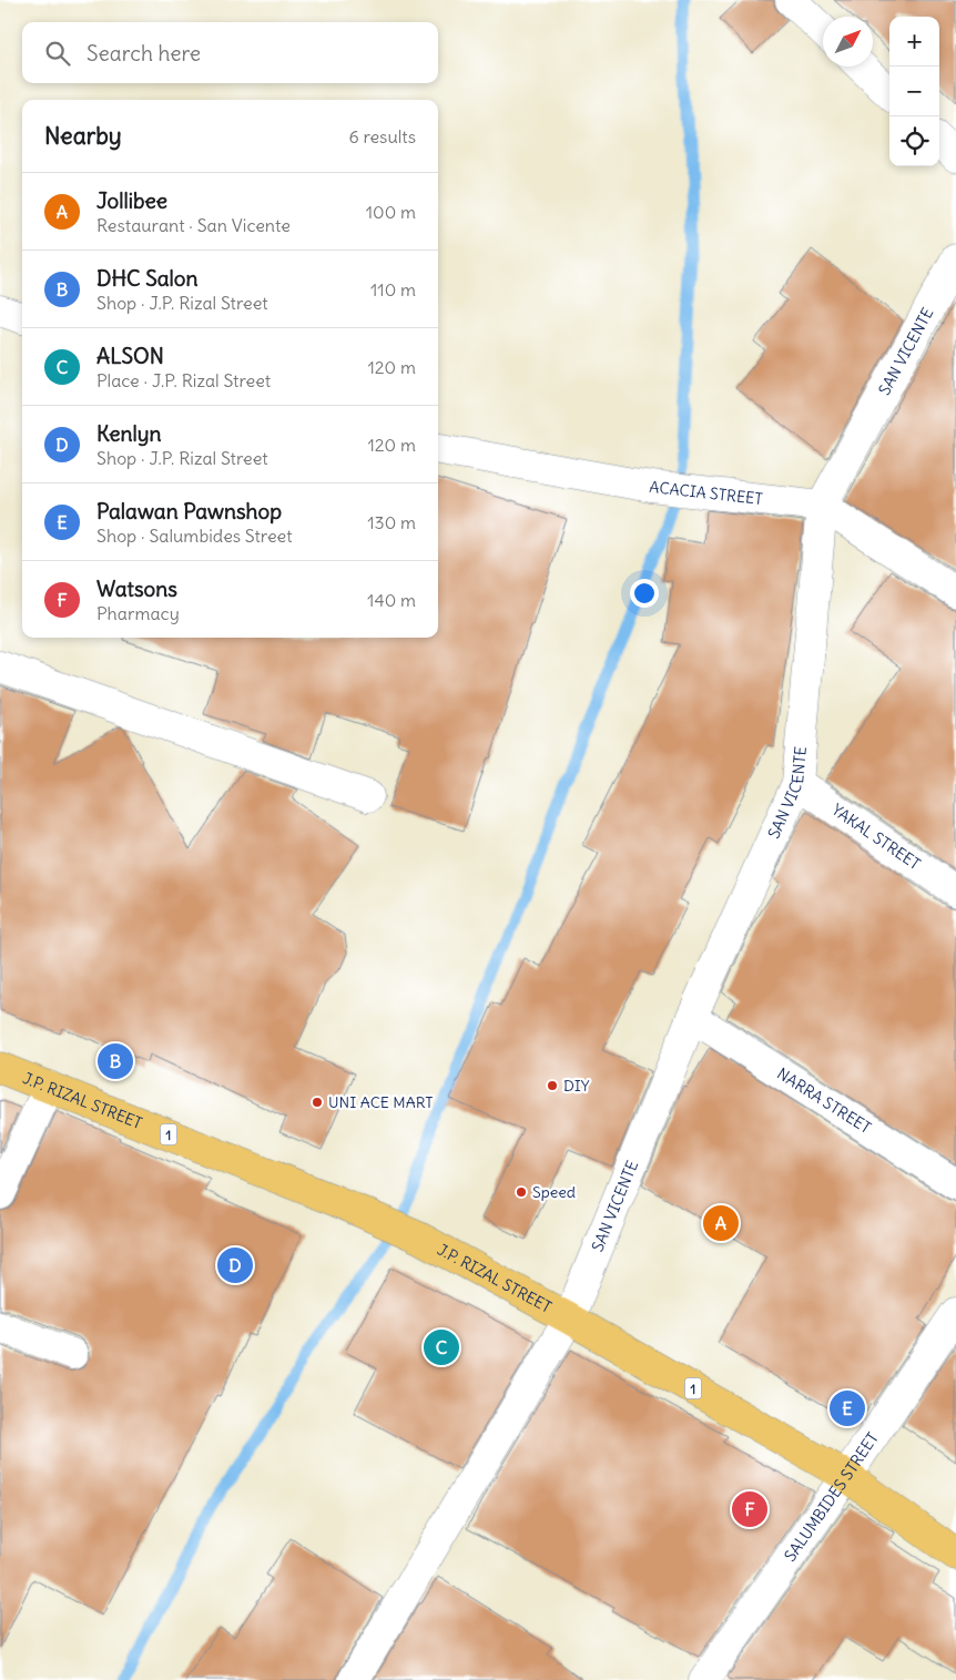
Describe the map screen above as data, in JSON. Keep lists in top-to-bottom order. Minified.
{"streets":{"main road":["J.P. RIZAL STREET","1"],"street":["SAN VICENTE","ACACIA STREET","YAKAL STREET","NARRA STREET","SALUMBIDES STREET"]},"crossings":[["SAN VICENTE","ACACIA STREET"],["SAN VICENTE","YAKAL STREET"],["SAN VICENTE","J.P. RIZAL STREET"],["SAN VICENTE","NARRA STREET"],["J.P. RIZAL STREET","SALUMBIDES STREET"]],"places":["DIY","UNI ACE MART","Speed"],"north":"top right","page":{"map_buttons":["+","−"],"search":"Search here","heading":["Nearby","6 results"],"list":[{"mark":"A","name":"Jollibee","note":"Restaurant · San Vicente","value":"100 m"},{"mark":"B","name":"DHC Salon","note":"Shop · J.P. Rizal Street","value":"110 m"},{"mark":"C","name":"ALSON","note":"Place · J.P. Rizal Street","value":"120 m"},{"mark":"D","name":"Kenlyn","note":"Shop · J.P. Rizal Street","value":"120 m"},{"mark":"E","name":"Palawan Pawnshop","note":"Shop · Salumbides Street","value":"130 m"},{"mark":"F","name":"Watsons","note":"Pharmacy","value":"140 m"}],"pins":["B","A","D","C","E","F"]}}
